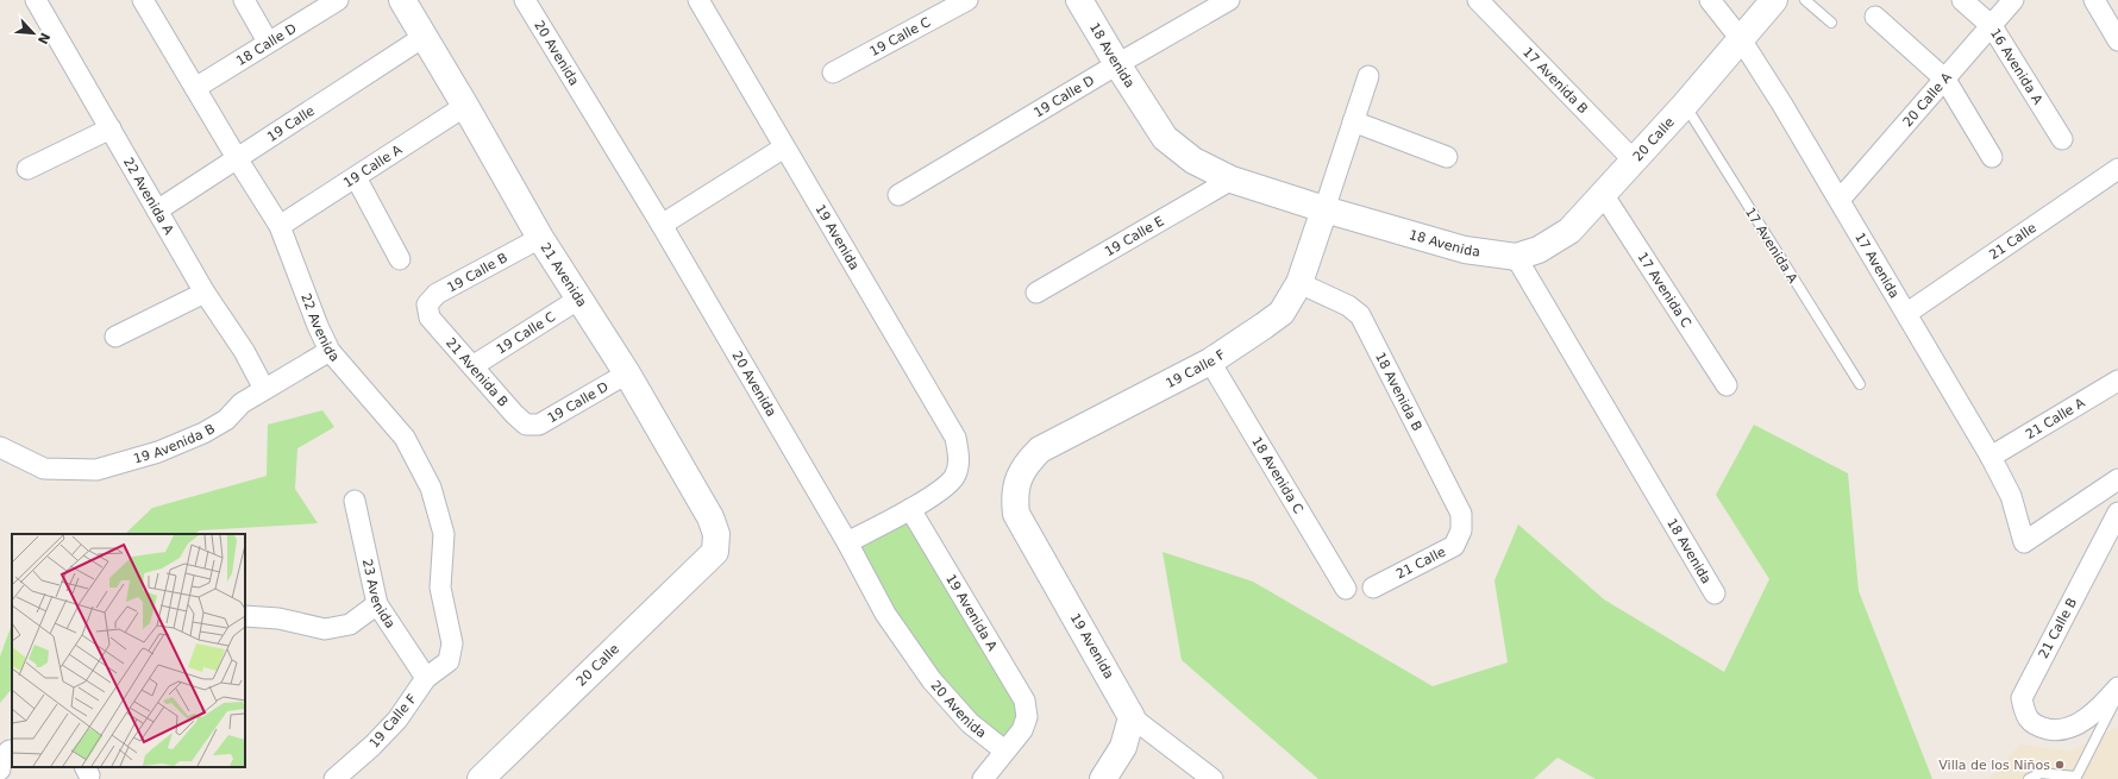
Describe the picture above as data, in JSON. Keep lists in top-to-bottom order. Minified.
{"streets":{"street":["19 Calle C","18 Calle D","20 Avenida","18 Avenida","16 Avenida A","17 Avenida B","19 Calle D","20 Calle A","19 Calle","20 Calle","19 Calle A","22 Avenida A","19 Avenida","19 Calle E","21 Calle","17 Avenida","19 Calle B","21 Avenida","17 Avenida C","22 Avenida","19 Calle F","21 Avenida B","18 Avenida B","21 Calle A","19 Avenida B","18 Avenida C","23 Avenida","19 Avenida A","21 Calle B"],"lane":["17 Avenida A"]},"crossings":[["19 Calle C","21 Avenida"],["19 Calle C","21 Avenida B"],["18 Calle D","22 Avenida"],["20 Avenida","19 Avenida A"],["18 Avenida","19 Calle D"],["18 Avenida","20 Calle"],["18 Avenida","19 Calle E"],["18 Avenida","19 Calle F"],["16 Avenida A","20 Calle A"],["17 Avenida B","20 Calle"],["19 Calle D","21 Avenida"],["19 Calle D","21 Avenida B"],["20 Calle A","17 Avenida"],["19 Calle","22 Avenida A"],["19 Calle","21 Avenida"],["19 Calle","22 Avenida"],["20 Calle","17 Avenida A"],["20 Calle","17 Avenida"],["20 Calle","21 Avenida"],["20 Calle","17 Avenida C"],["19 Calle A","21 Avenida"],["19 Calle A","22 Avenida"],["22 Avenida A","19 Avenida B"],["19 Avenida","19 Calle F"],["19 Avenida","19 Avenida A"],["21 Calle","17 Avenida"],["21 Calle","18 Avenida B"],["17 Avenida","21 Calle A"],["19 Calle B","21 Avenida"],["19 Calle B","21 Avenida B"],["22 Avenida","19 Calle F"],["22 Avenida","19 Avenida B"],["19 Calle F","18 Avenida B"],["19 Calle F","18 Avenida C"],["19 Calle F","23 Avenida"]],"places":["Villa de los Niños"],"north":"bottom right"}
